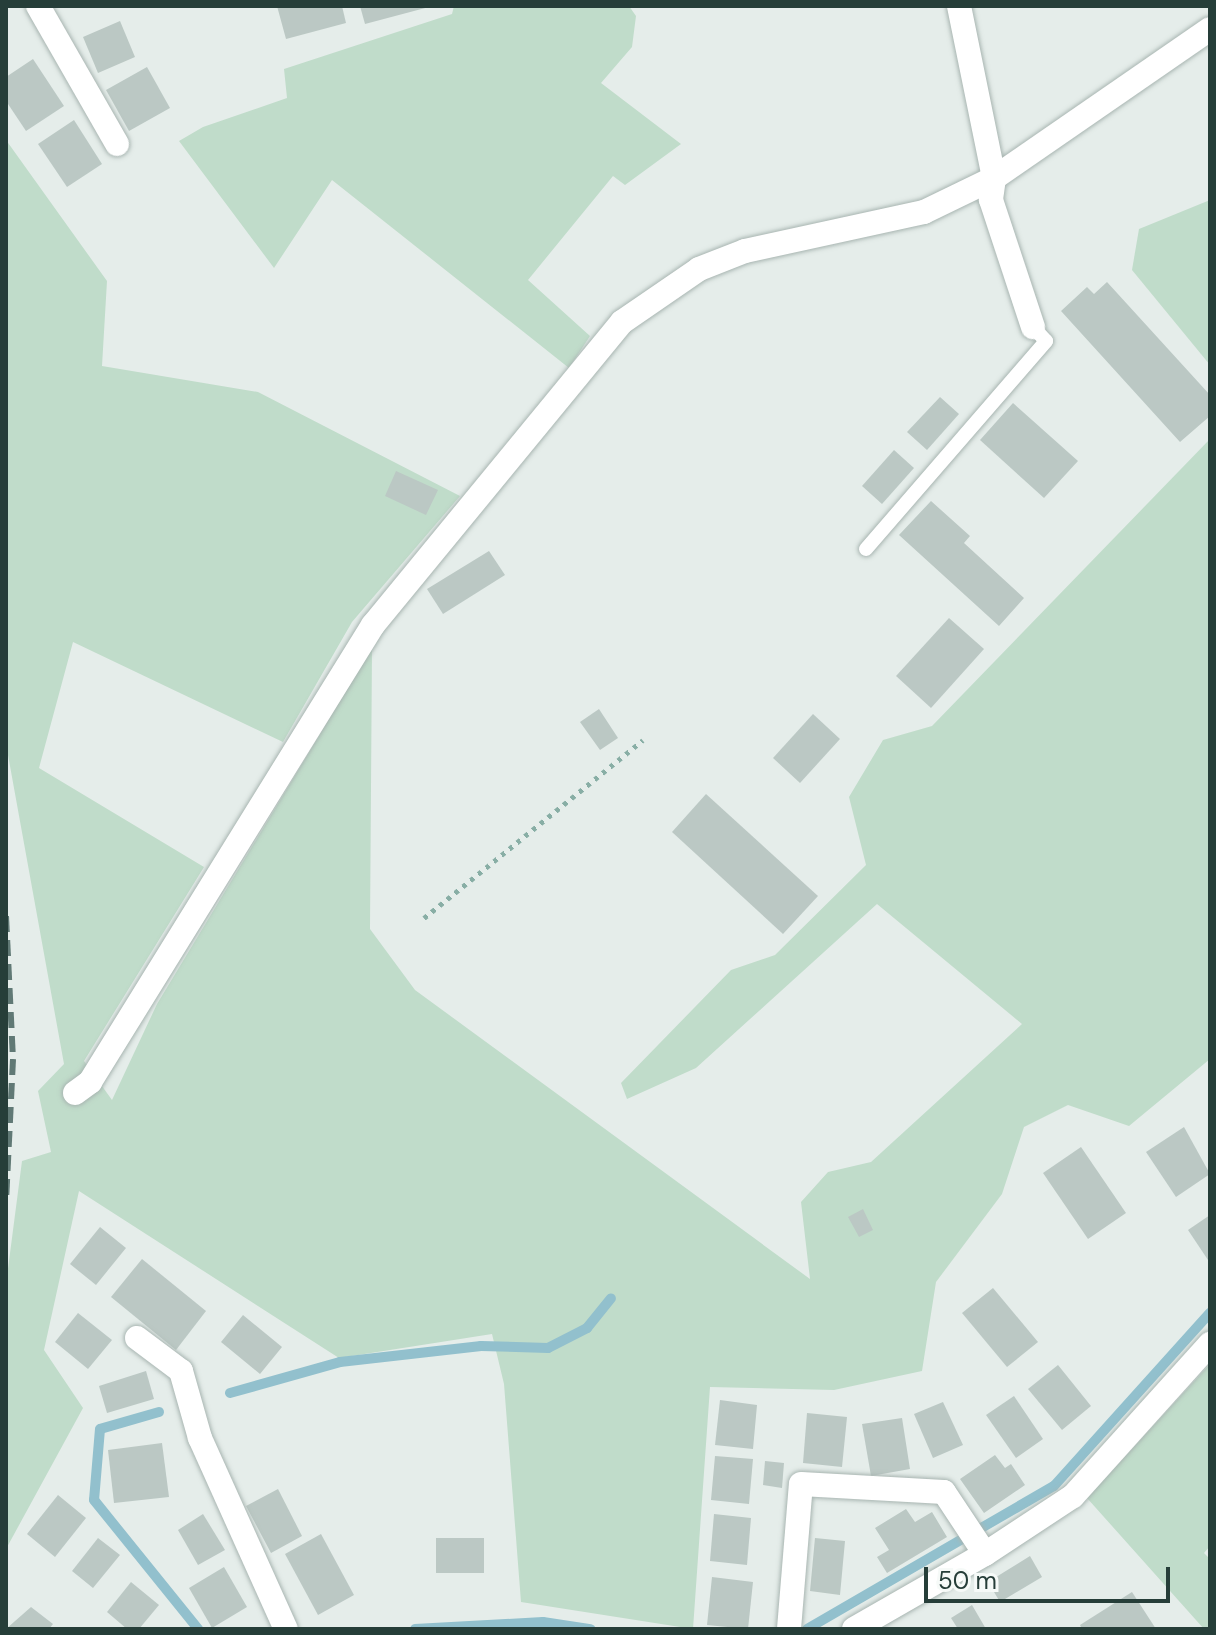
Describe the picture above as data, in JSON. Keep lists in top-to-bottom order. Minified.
{"scale_bar":"50 m"}
